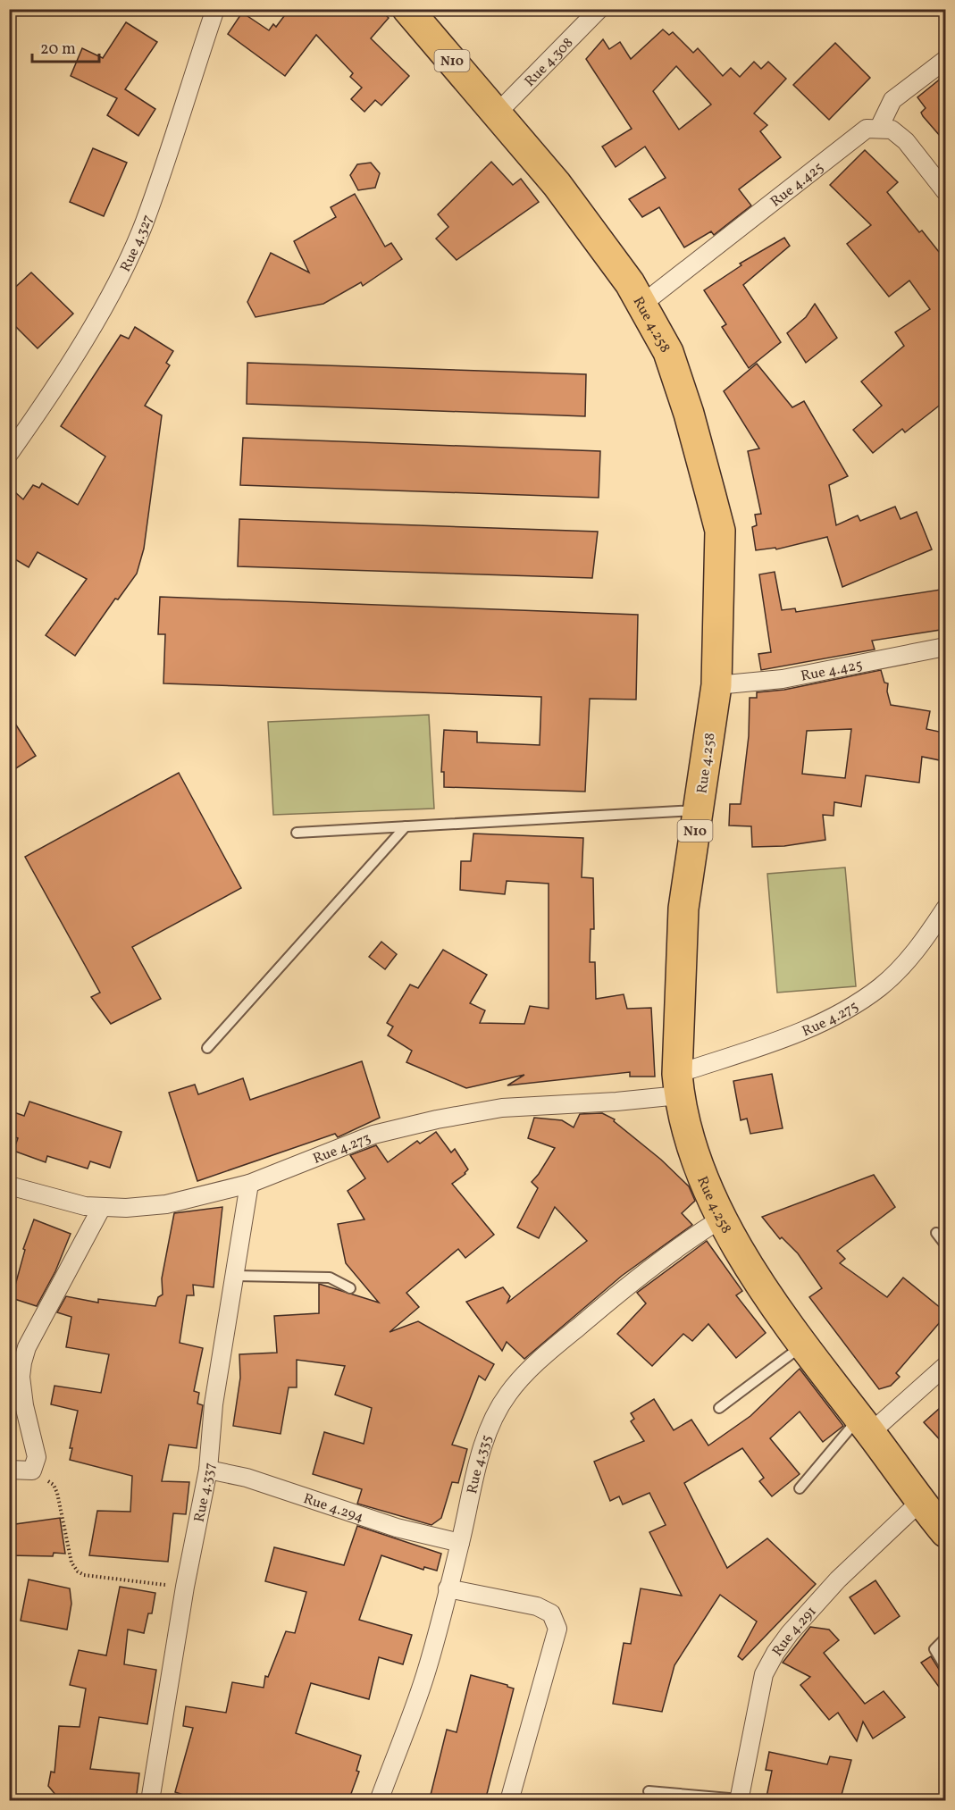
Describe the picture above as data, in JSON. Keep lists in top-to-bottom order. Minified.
{"streets":{"highway":["N10","Rue 4.258"],"street":["Rue 4.308","Rue 4.425","Rue 4.327","Rue 4.275","Rue 4.273","Rue 4.335","Rue 4.337","Rue 4.294","Rue 4.291"]},"crossings":[["Rue 4.308","Rue 4.258"],["Rue 4.425","Rue 4.258"],["Rue 4.258","Rue 4.275"],["Rue 4.258","Rue 4.273"],["Rue 4.258","Rue 4.335"],["Rue 4.258","Rue 4.291"],["Rue 4.275","Rue 4.273"],["Rue 4.273","Rue 4.337"],["Rue 4.335","Rue 4.294"],["Rue 4.337","Rue 4.294"]],"scale_bar":"20 m"}
